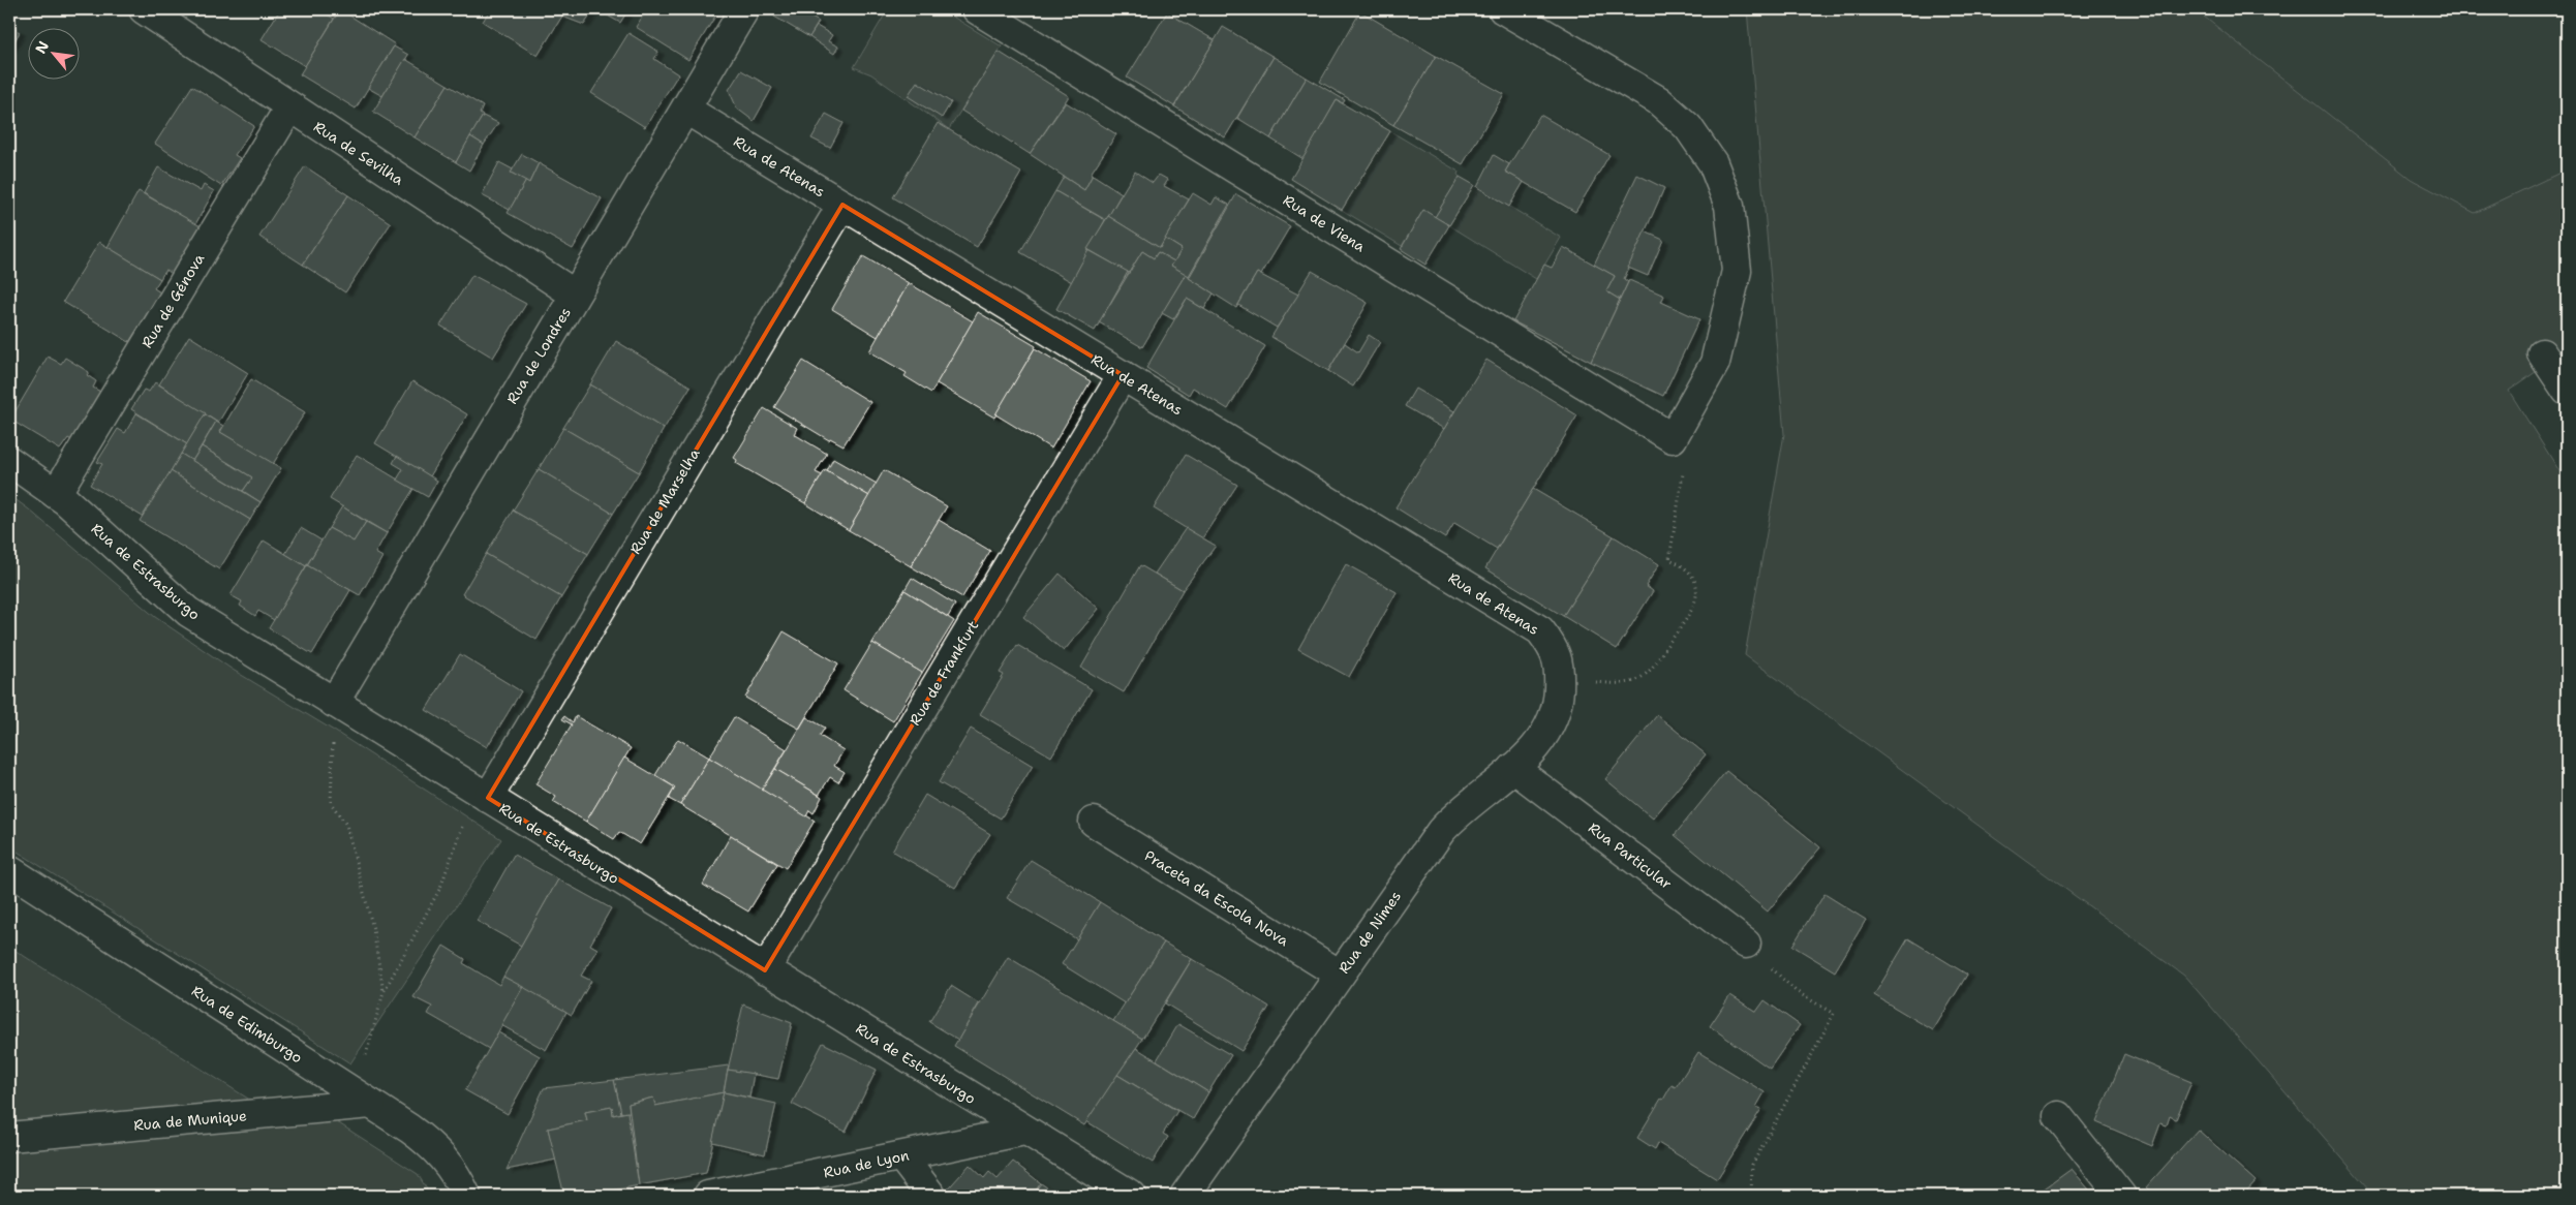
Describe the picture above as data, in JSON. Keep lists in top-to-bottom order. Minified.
{"streets":{"street":["Rua de Sevilha","Rua de Atenas","Rua de Viena","Rua de Génova","Rua de Londres","Rua de Marselha","Rua de Estrasburgo","Rua de Frankfurt","Rua Particular","Praceta da Escola Nova","Rua de Nimes","Rua de Edimburgo","Rua de Munique","Rua de Lyon"]},"crossings":[["Rua de Sevilha","Rua de Génova"],["Rua de Sevilha","Rua de Londres"],["Rua de Atenas","Rua de Londres"],["Rua de Atenas","Rua de Marselha"],["Rua de Atenas","Rua de Frankfurt"],["Rua de Atenas","Rua de Nimes"],["Rua de Génova","Rua de Estrasburgo"],["Rua de Londres","Rua de Estrasburgo"],["Rua de Marselha","Rua de Estrasburgo"],["Rua de Estrasburgo","Rua de Frankfurt"],["Rua de Estrasburgo","Rua de Lyon"],["Rua Particular","Rua de Nimes"],["Praceta da Escola Nova","Rua de Nimes"],["Rua de Edimburgo","Rua de Munique"]],"north":"top left"}
